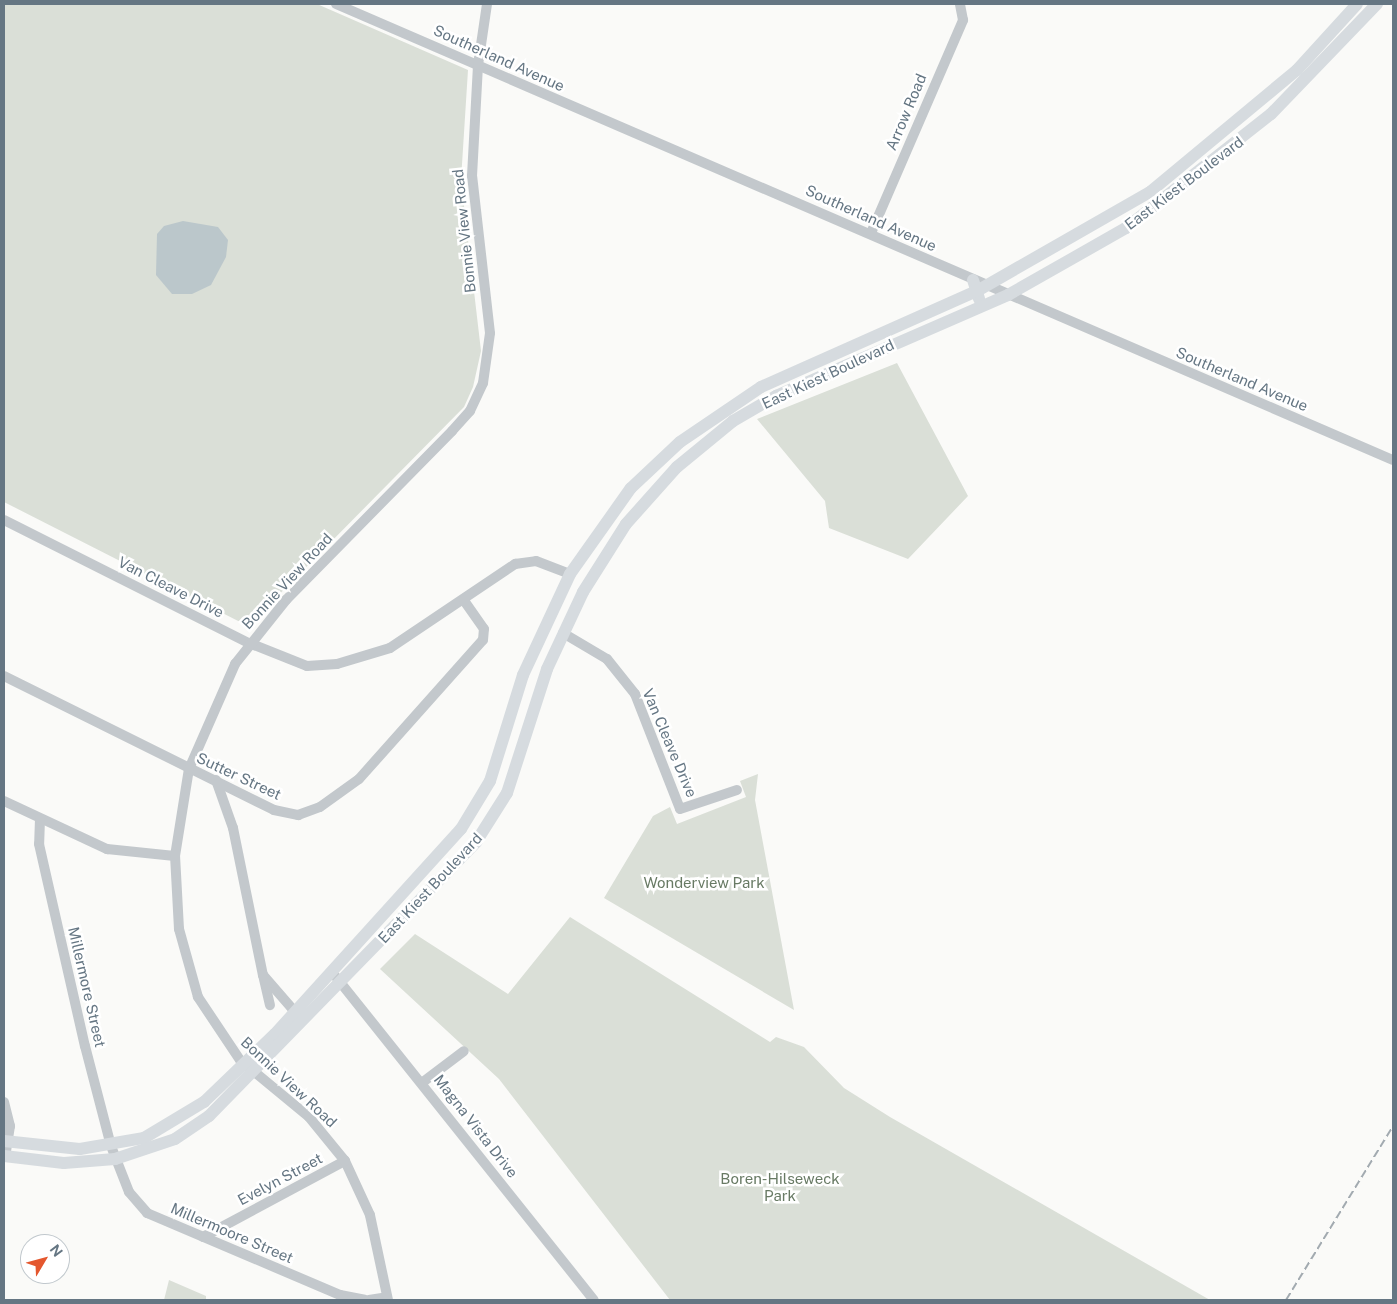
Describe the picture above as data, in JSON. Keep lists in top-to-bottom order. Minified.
{"streets":{"main road":["East Kiest Boulevard"],"street":["Southerland Avenue","Arrow Road","Bonnie View Road","Van Cleave Drive","Sutter Street","Millermore Street","Magna Vista Drive","Evelyn Street","Millermoore Street"]},"crossings":[["Southerland Avenue","Arrow Road"],["Southerland Avenue","East Kiest Boulevard"],["Southerland Avenue","Bonnie View Road"],["East Kiest Boulevard","Bonnie View Road"],["East Kiest Boulevard","Van Cleave Drive"],["East Kiest Boulevard","Millermore Street"],["East Kiest Boulevard","Magna Vista Drive"],["East Kiest Boulevard","Millermoore Street"],["Bonnie View Road","Van Cleave Drive"],["Bonnie View Road","Sutter Street"],["Bonnie View Road","Evelyn Street"],["Bonnie View Road","Millermoore Street"],["Van Cleave Drive","Sutter Street"],["Millermore Street","Millermoore Street"],["Evelyn Street","Millermoore Street"]],"parks":["Wonderview Park","Boren-Hilseweck Park"],"north":"top right"}
